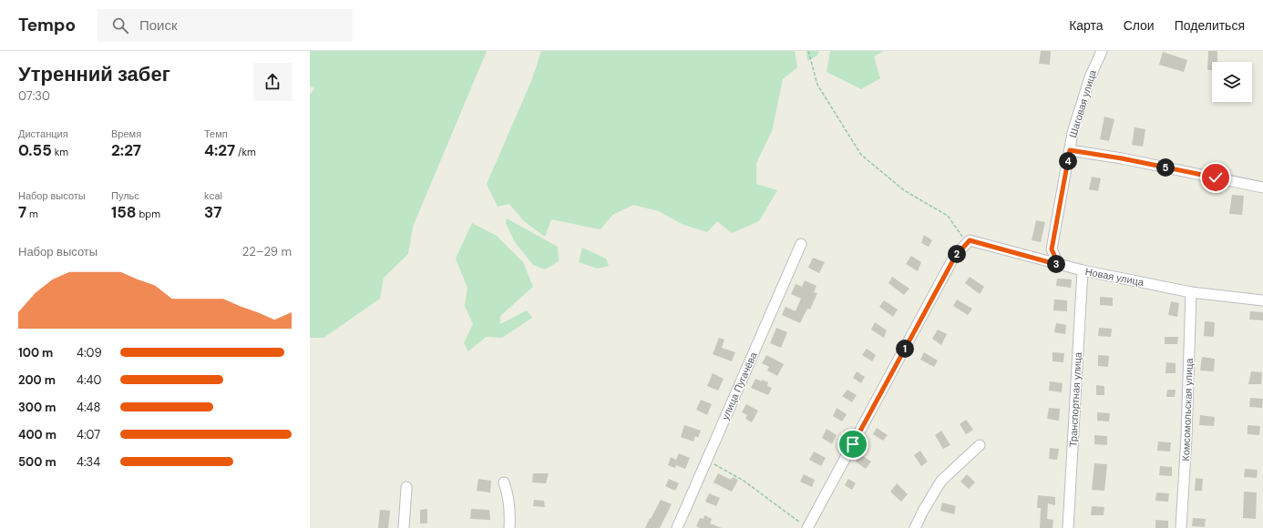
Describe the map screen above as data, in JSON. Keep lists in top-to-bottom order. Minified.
{"streets":{"street":["Шаговая улица","Новая улица","улица Пугачёва","Транспортная улица","Комсомольская улица"]},"crossings":[["Шаговая улица","Новая улица"],["Новая улица","Транспортная улица"],["Новая улица","Комсомольская улица"]],"page":{"header":"Tempo","search":"Поиск","nav":["Карта","Слои","Поделиться"],"heading":["Утренний забег","07:30"],"stats":[["Дистанция","0.55 km"],["Время","2:27"],["Темп","4:27 /km"],["Набор высоты","7 m"],["Пульс","158 bpm"],["kcal","37"]],"pins":["4","5","2","3","1"],"chart":["Набор высоты","22–29 m"],"list":[{"name":"100 m","note":"4:09"},{"name":"200 m","note":"4:40"},{"name":"300 m","note":"4:48"},{"name":"400 m","note":"4:07"},{"name":"500 m","note":"4:34"}]}}
